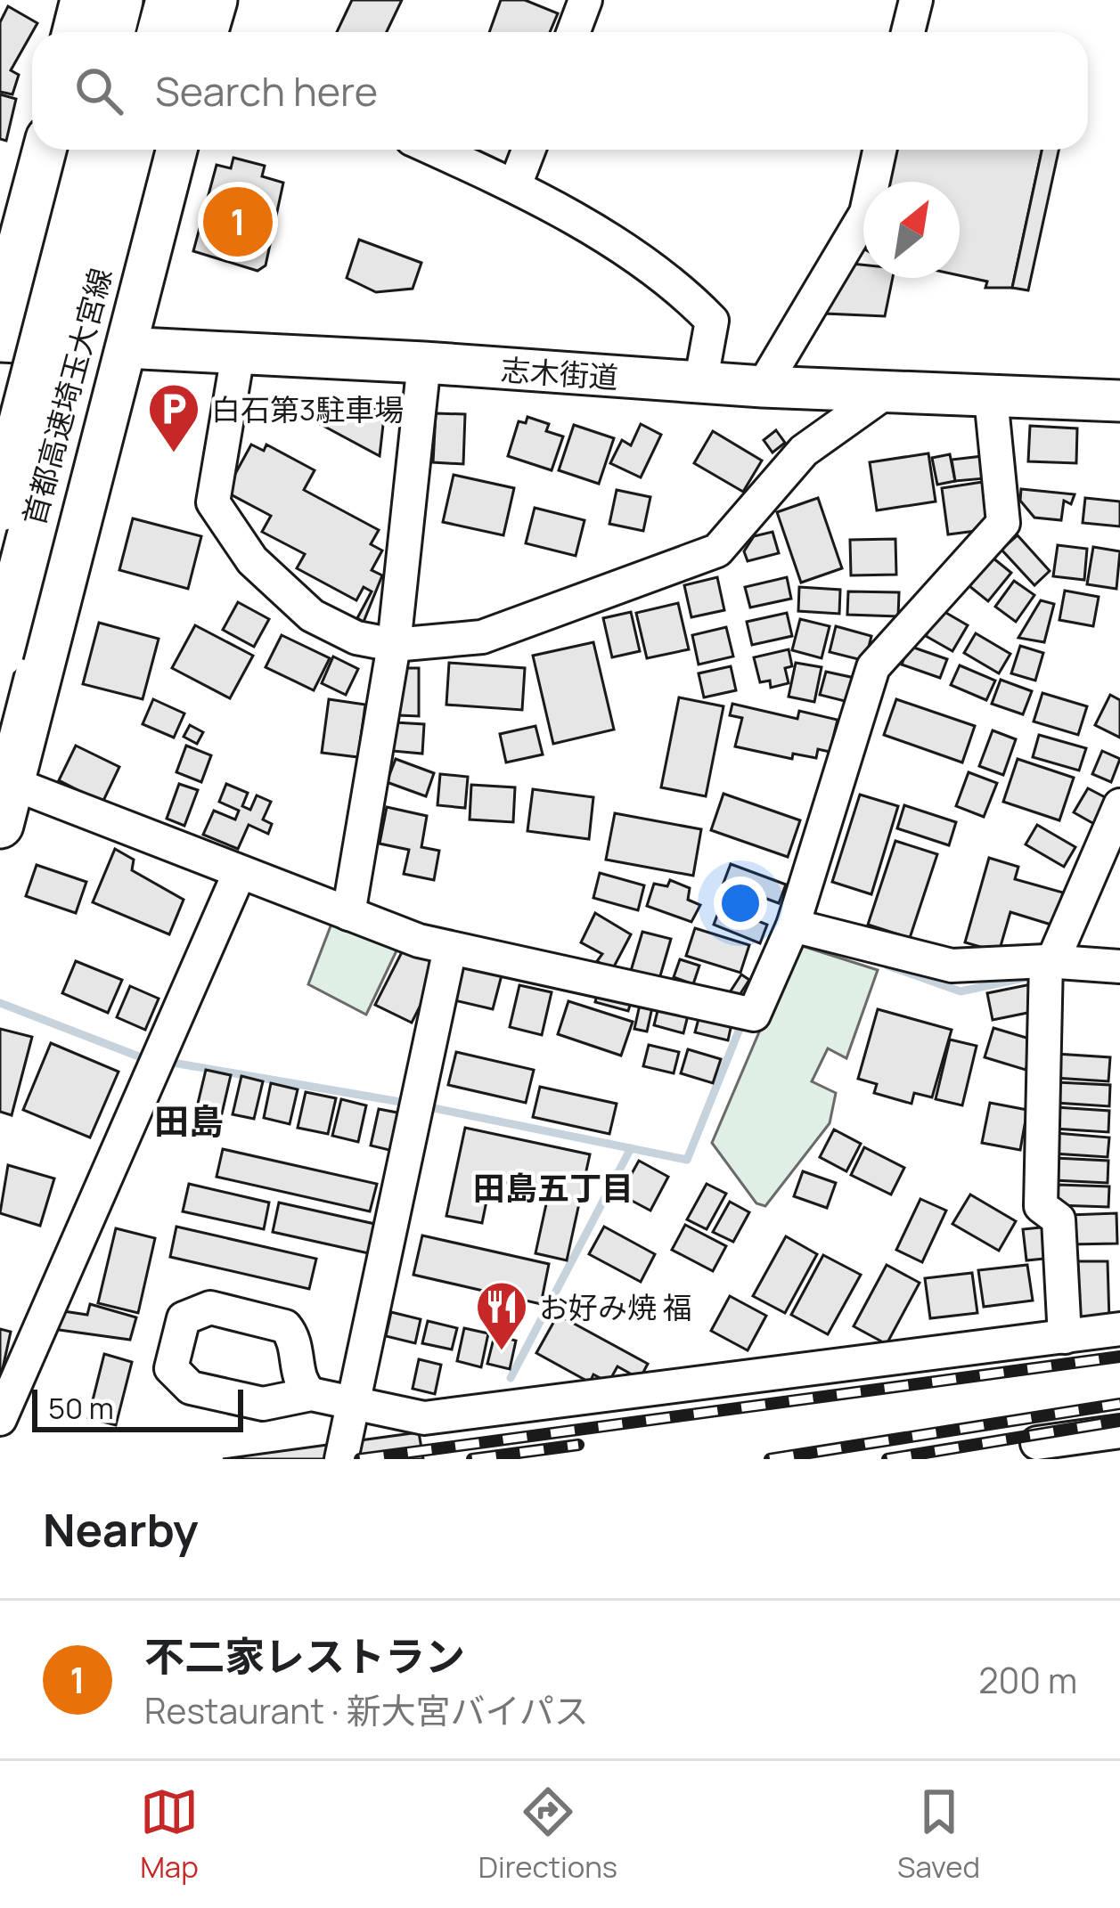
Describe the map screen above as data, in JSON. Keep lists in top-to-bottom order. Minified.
{"streets":{"highway":["首都高速埼玉大宮線"],"main road":["志木街道"]},"districts":["田島","田島五丁目"],"places":{"parking":["白石第3駐車場"],"restaurant":["お好み焼 福"]},"scale_bar":"50 m","north":"top right","page":{"search":"Search here","pins":"1","scale":"50 m","heading":"Nearby","list":[{"mark":"1","name":"不二家レストラン","note":"Restaurant · 新大宮バイパス","value":"200 m"}],"nav":["Map","Directions","Saved"]}}
